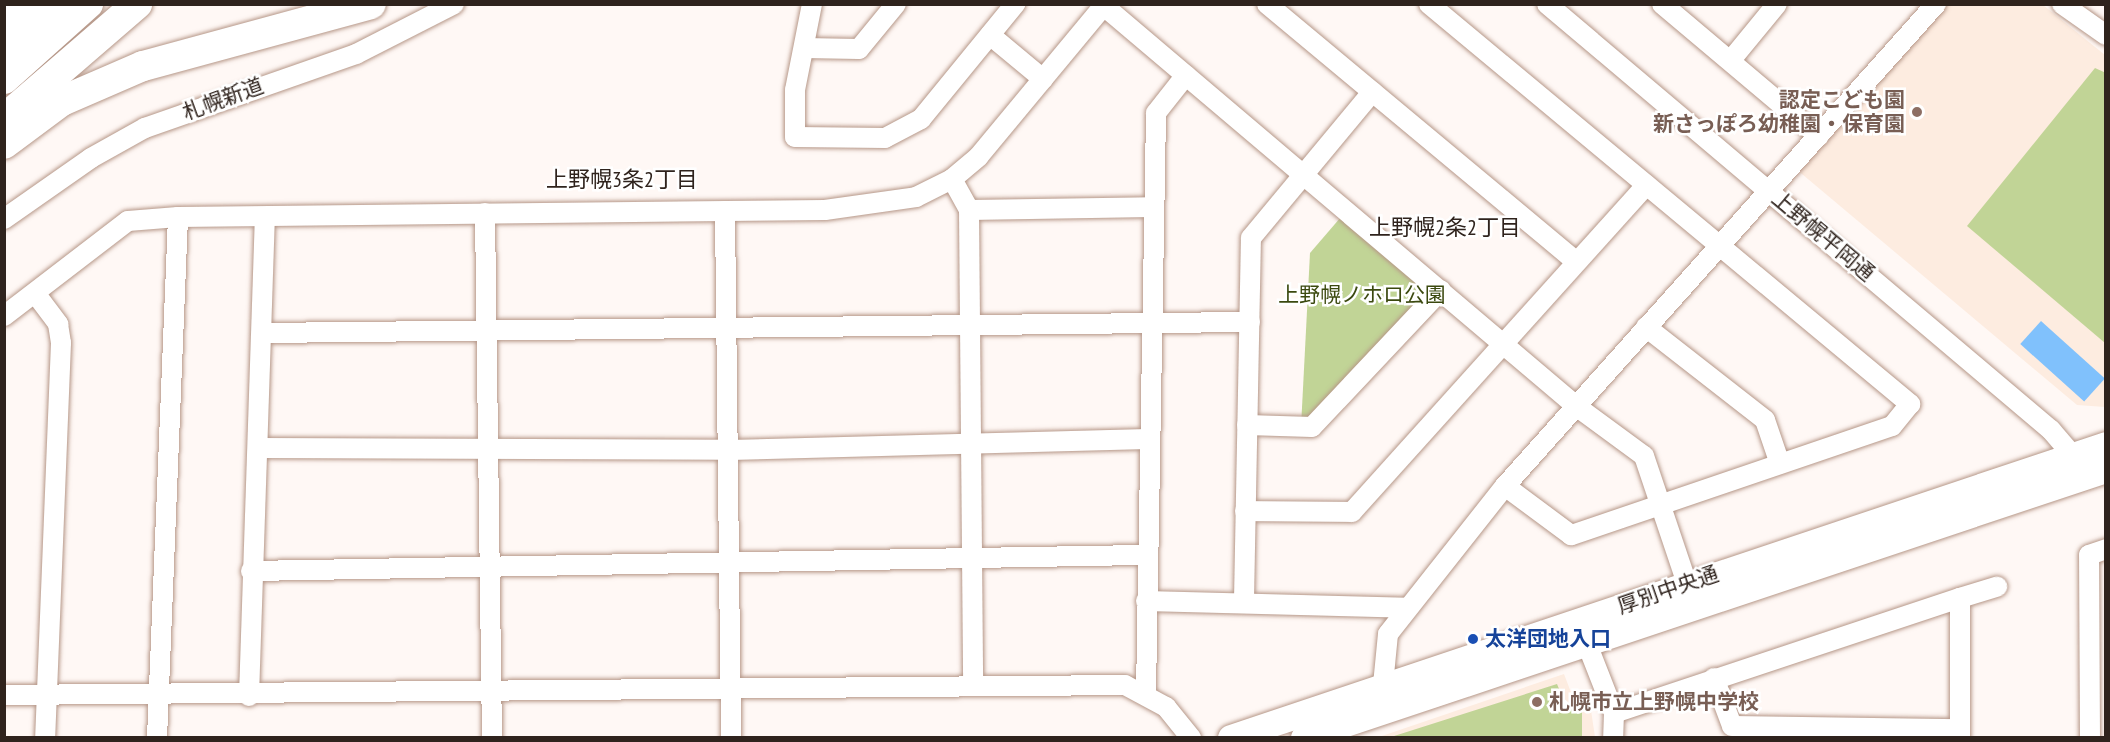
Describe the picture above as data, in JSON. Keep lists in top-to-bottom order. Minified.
{"streets":{"main road":["厚別中央通"],"street":["札幌新道","上野幌平岡通"]},"crossings":[["上野幌平岡通","厚別中央通"]],"districts":["上野幌3条2丁目","上野幌2条2丁目"],"parks":["上野幌ノホロ公園"],"places":["認定こども園 新さっぽろ幼稚園・保育園","太洋団地入口","札幌市立上野幌中学校"]}
